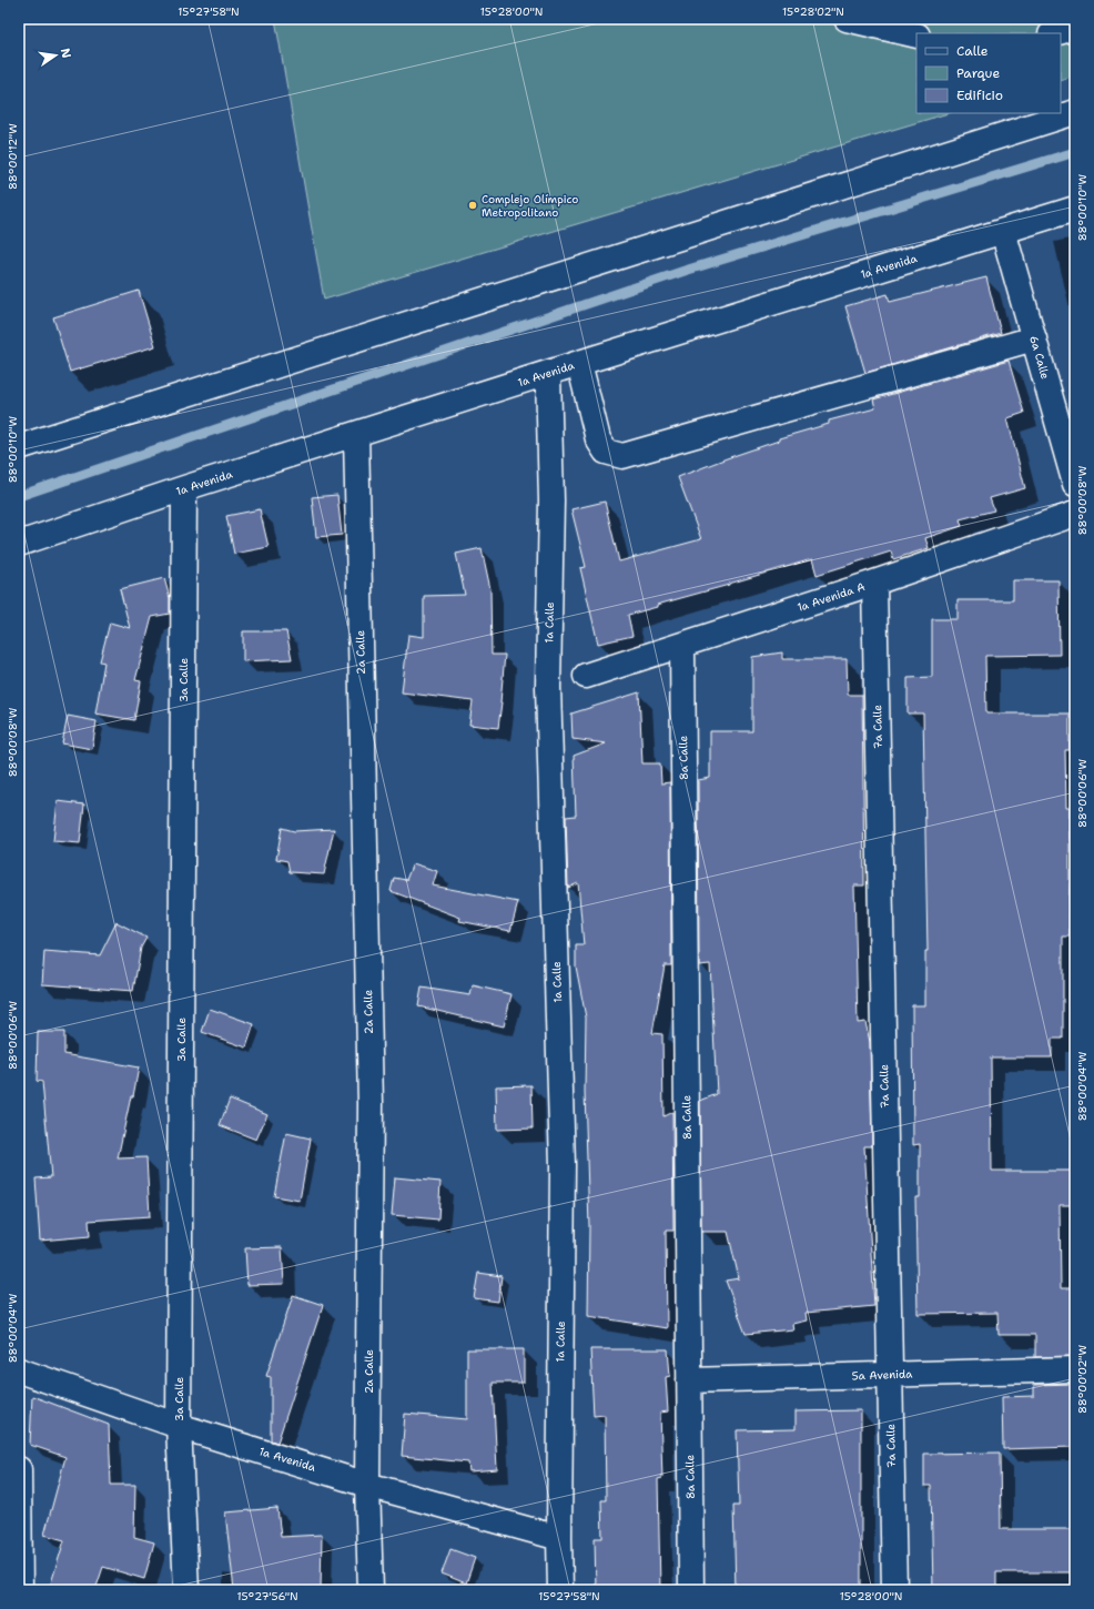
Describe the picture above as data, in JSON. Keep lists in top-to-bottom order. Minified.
{"streets":{"street":["1a Avenida","6a Calle","1a Avenida A","1a Calle","2a Calle","3a Calle","7a Calle","8a Calle","5a Avenida"]},"crossings":[["1a Avenida","6a Calle"],["1a Avenida","1a Calle"],["1a Avenida","2a Calle"],["1a Avenida","3a Calle"],["1a Avenida A","7a Calle"],["1a Avenida A","8a Calle"],["7a Calle","5a Avenida"],["8a Calle","5a Avenida"]],"places":["Complejo Olímpico Metropolitano"],"legend":["Calle","Parque","Edificio"],"north":"right","coordinates":["15°27'58\"N","15°28'00\"N","15°28'02\"N","88°00'12\"W","88°00'10\"W","88°00'08\"W","88°00'06\"W","88°00'04\"W","88°00'02\"W","15°27'56\"N"]}
